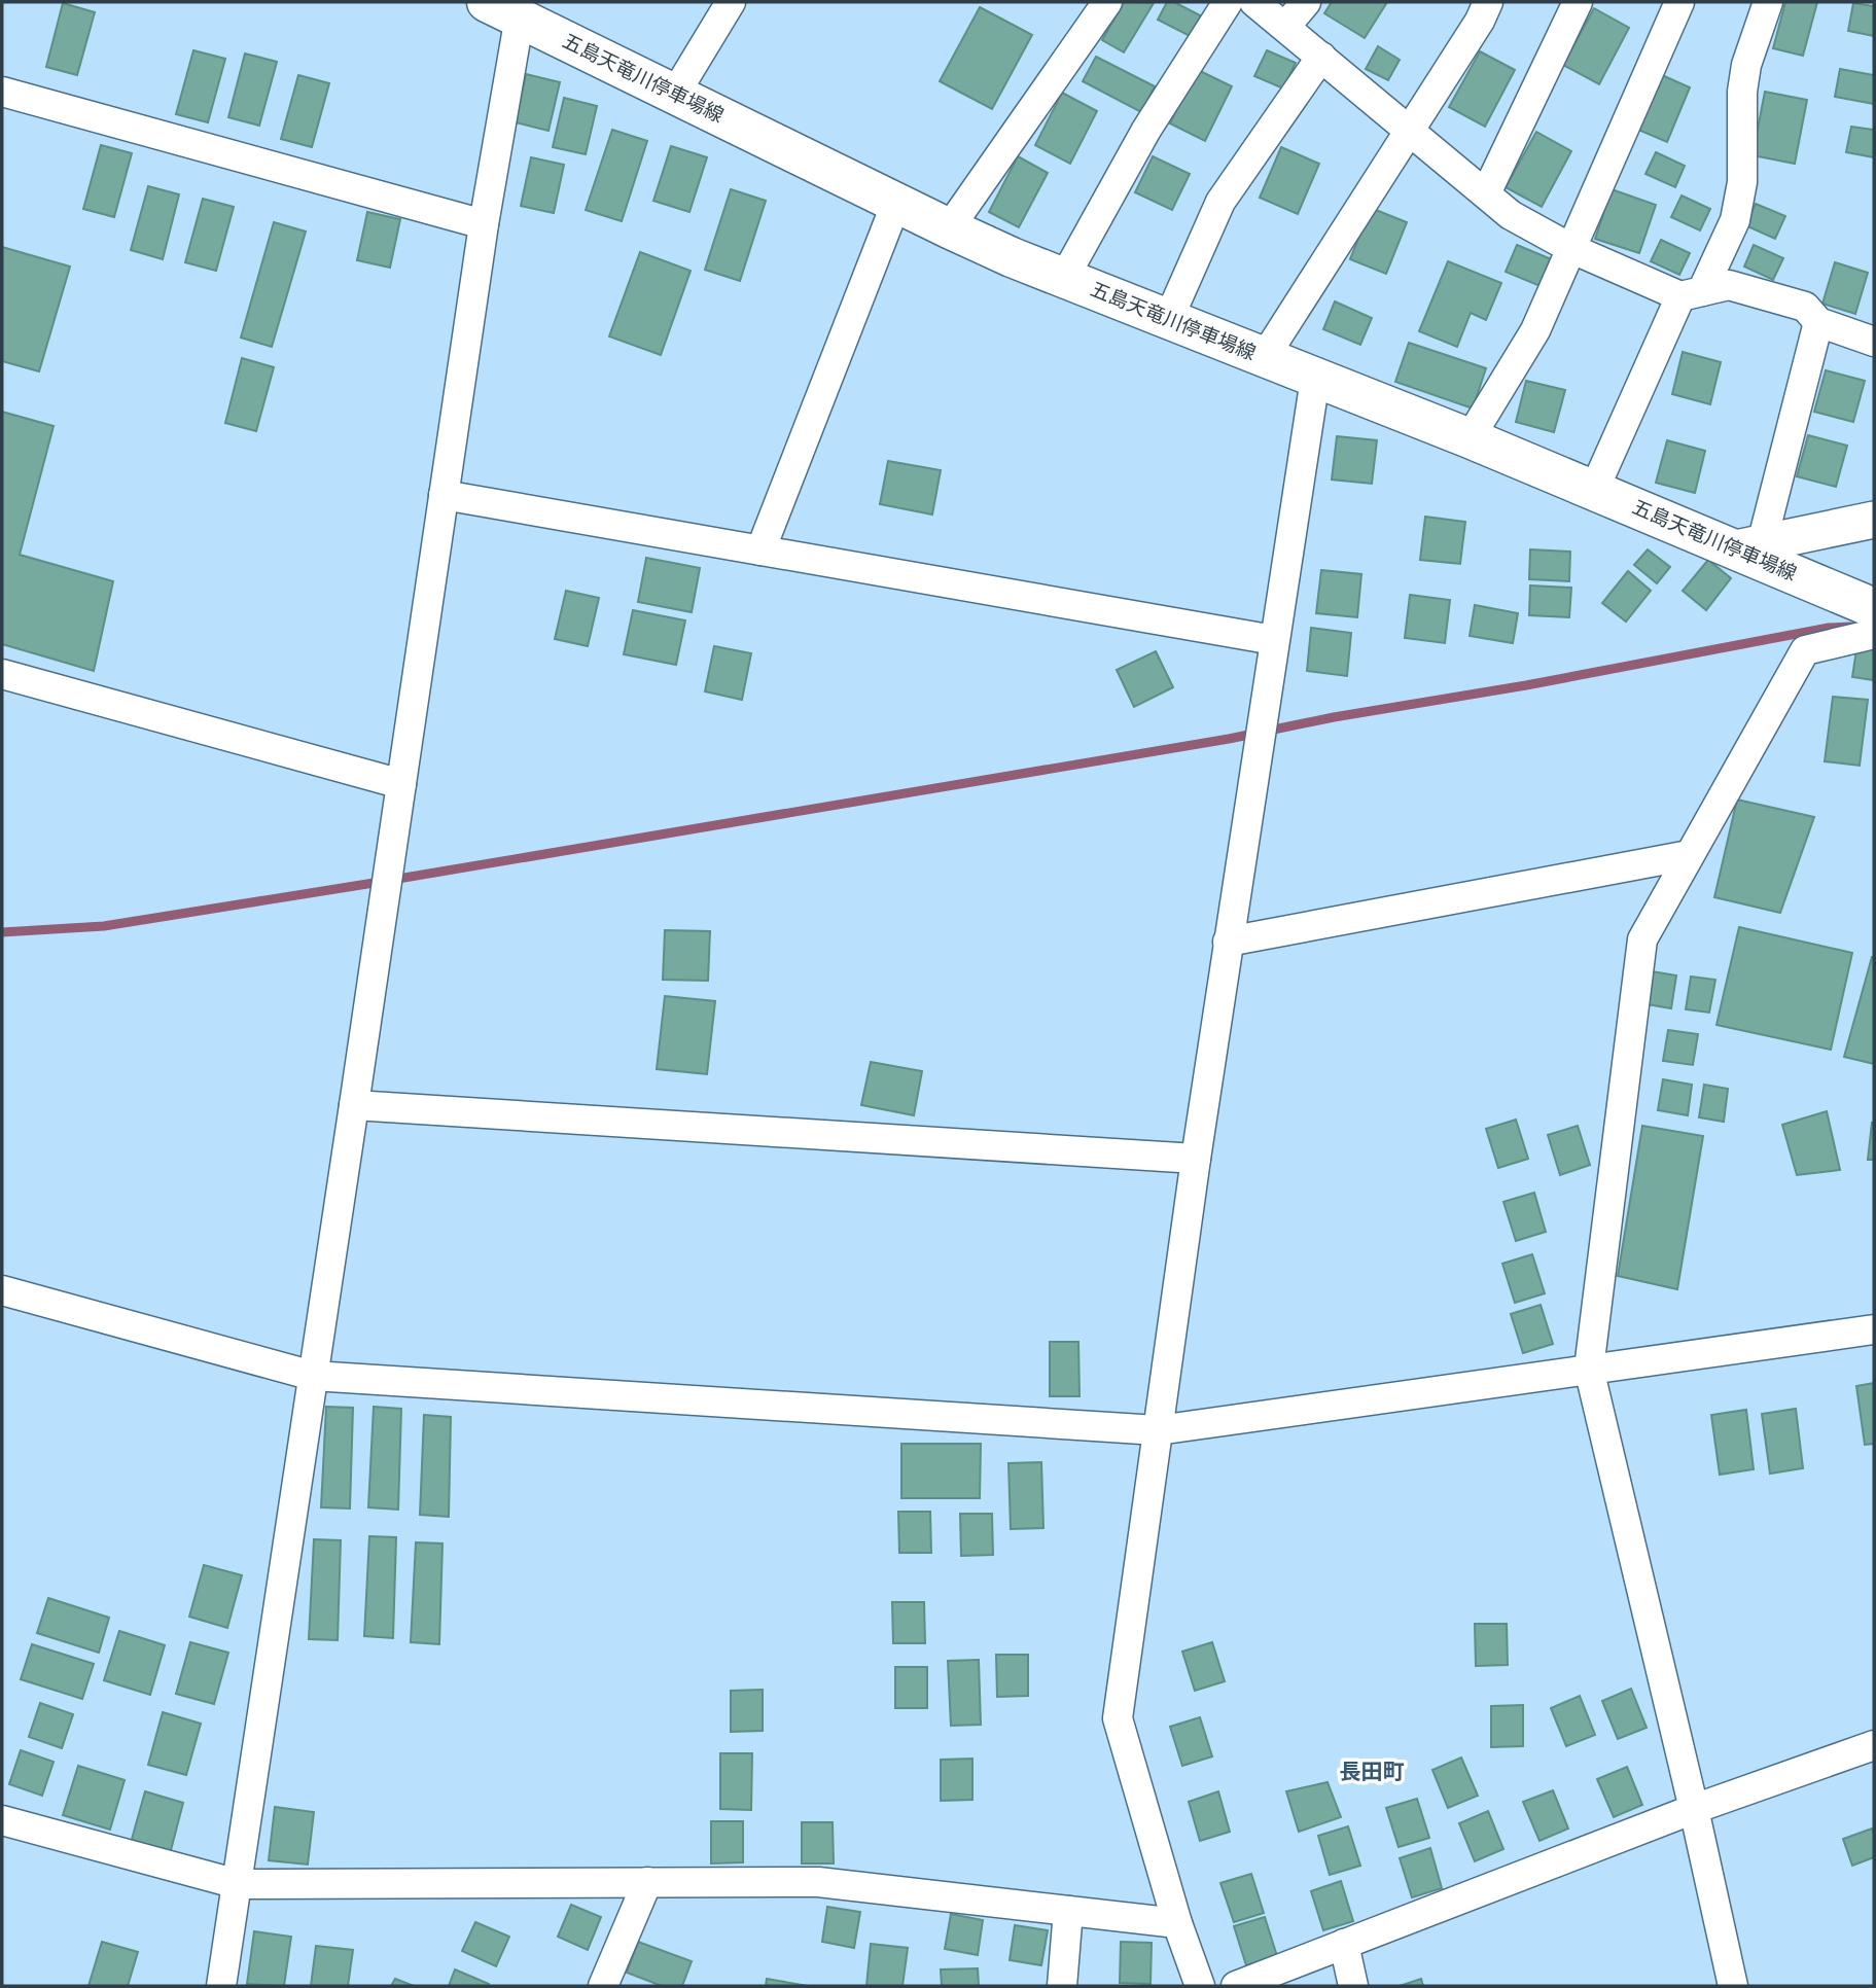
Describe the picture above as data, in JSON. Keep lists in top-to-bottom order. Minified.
{"streets":{"main road":["五島天竜川停車場線"]},"districts":["長田町"]}
